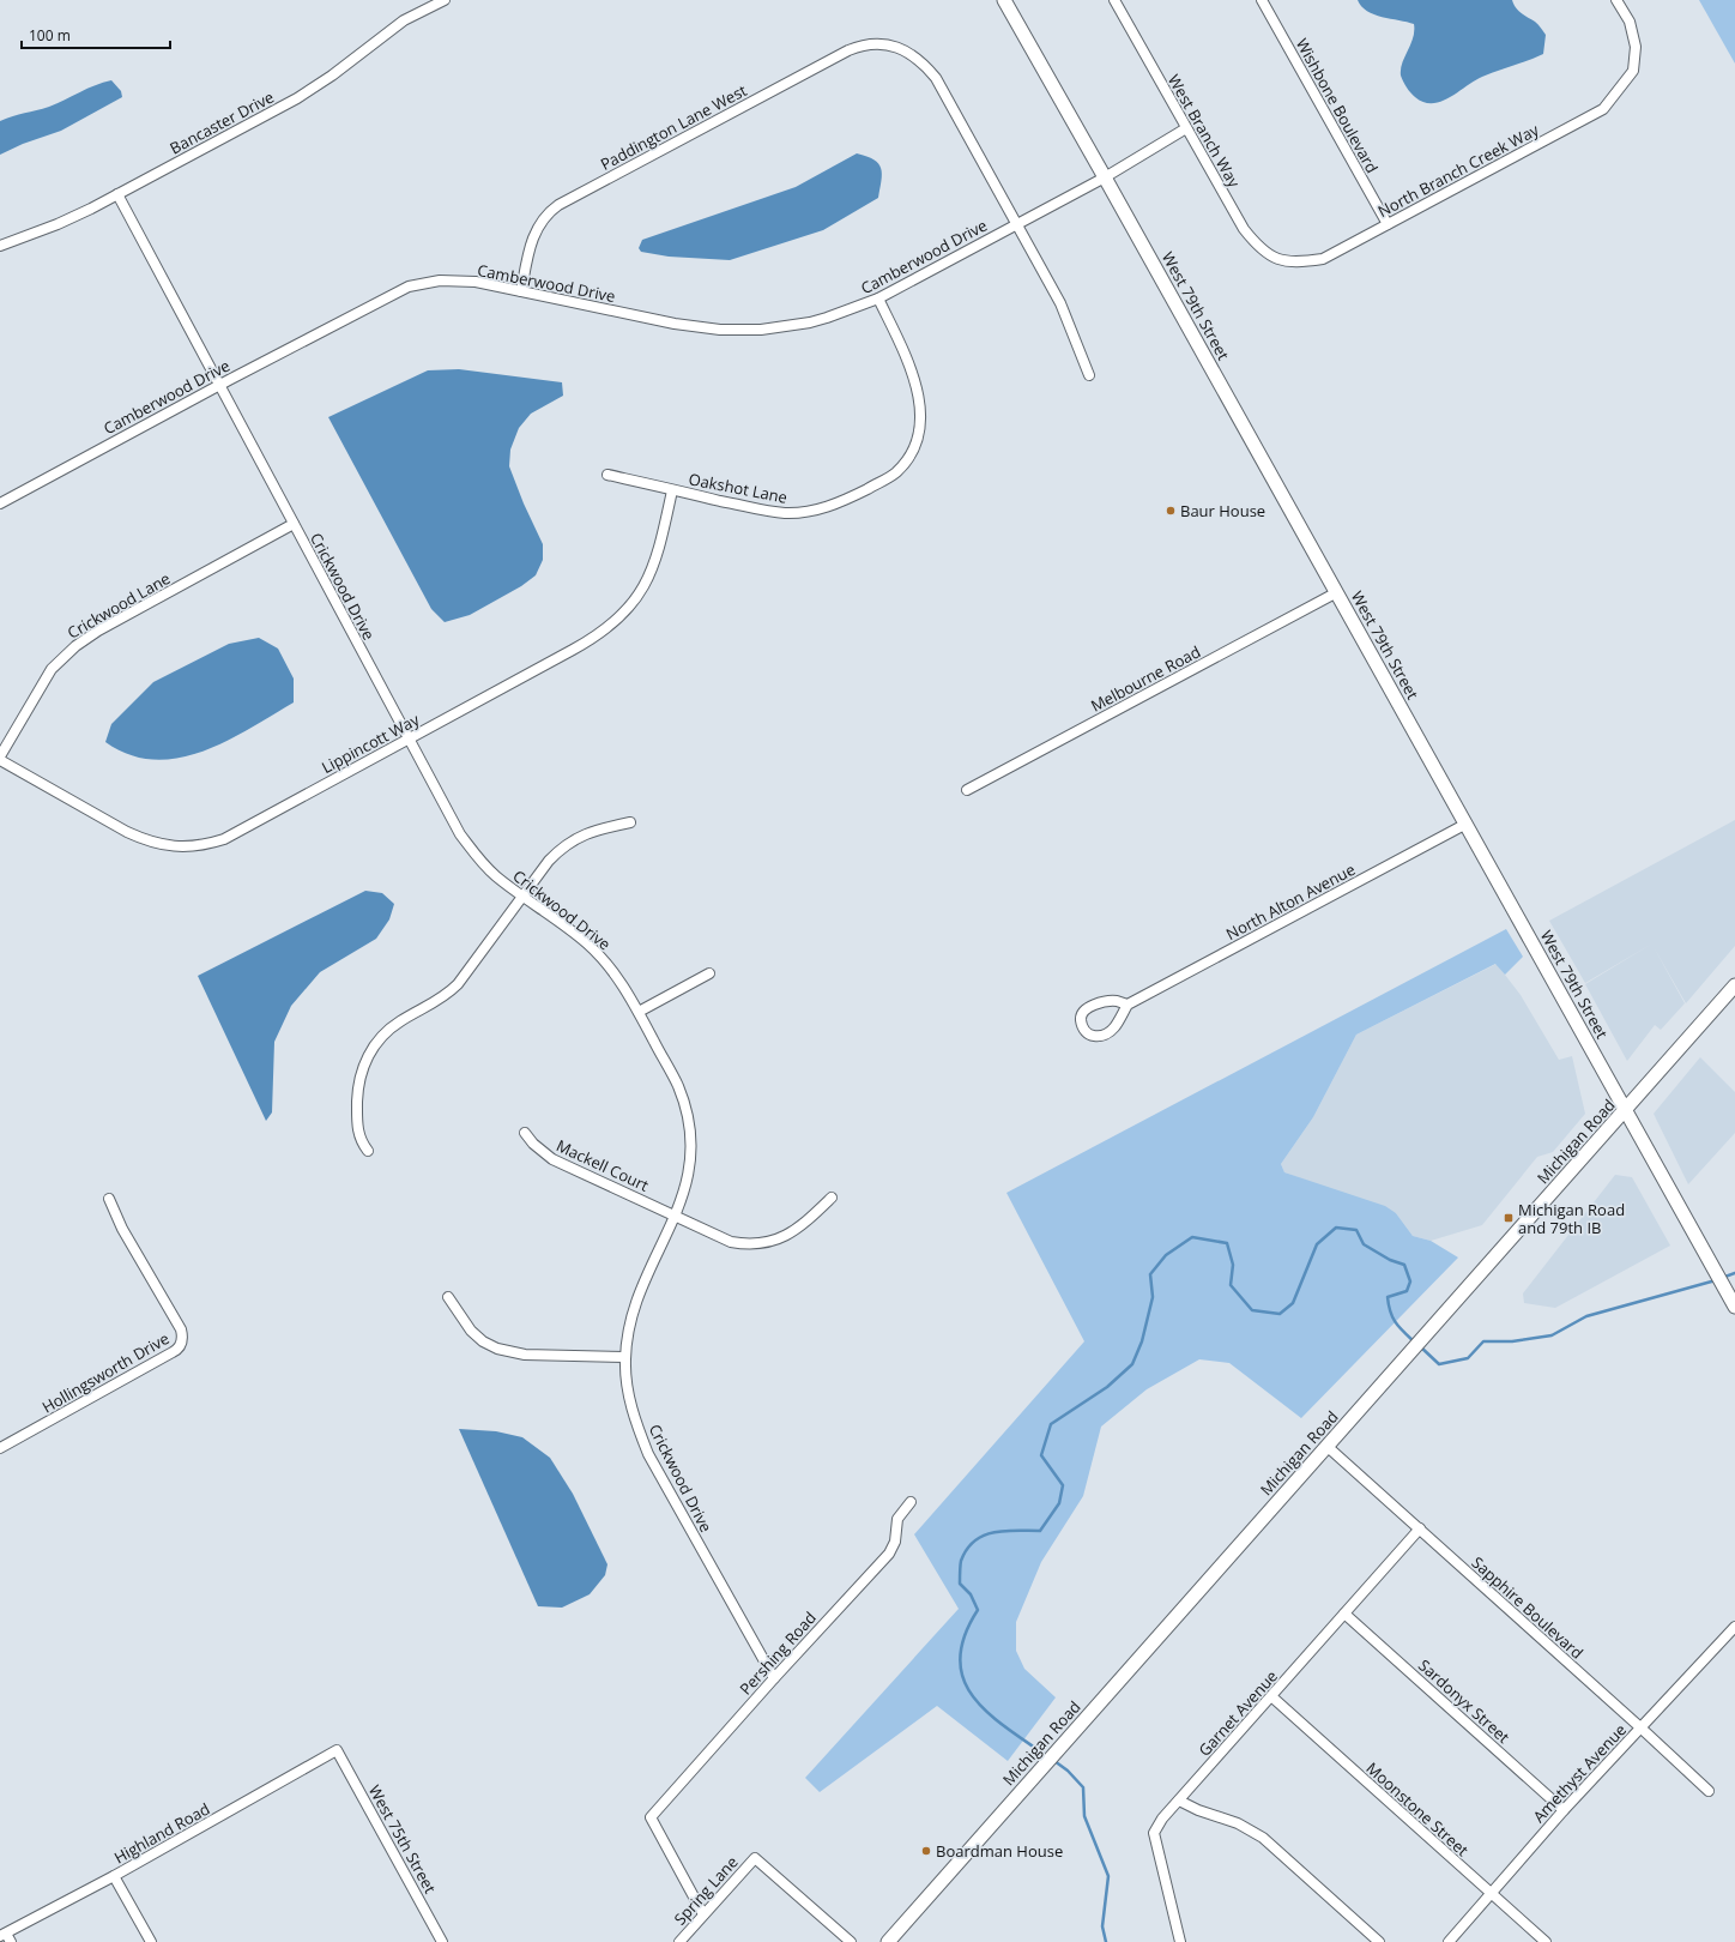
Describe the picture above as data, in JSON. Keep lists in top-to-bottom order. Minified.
{"streets":{"main road":["West 79th Street","Michigan Road"],"street":["Wishbone Boulevard","Bancaster Drive","Paddington Lane West","West Branch Way","North Branch Creek Way","Camberwood Drive","Oakshot Lane","Crickwood Drive","Crickwood Lane","Melbourne Road","Lippincott Way","North Alton Avenue","Mackell Court","Hollingsworth Drive","Sapphire Boulevard","Pershing Road","Sardonyx Street","Garnet Avenue","Amethyst Avenue","Moonstone Street","Highland Road","West 75th Street","Spring Lane"]},"crossings":[["Wishbone Boulevard","North Branch Creek Way"],["Bancaster Drive","Crickwood Drive"],["Paddington Lane West","Camberwood Drive"],["West Branch Way","North Branch Creek Way"],["West Branch Way","Camberwood Drive"],["Camberwood Drive","West 79th Street"],["Camberwood Drive","Oakshot Lane"],["Camberwood Drive","Crickwood Drive"],["West 79th Street","Melbourne Road"],["West 79th Street","North Alton Avenue"],["West 79th Street","Michigan Road"],["Oakshot Lane","Lippincott Way"],["Crickwood Drive","Crickwood Lane"],["Crickwood Drive","Lippincott Way"],["Crickwood Drive","Mackell Court"],["Crickwood Drive","Pershing Road"],["Crickwood Lane","Lippincott Way"],["Michigan Road","Sapphire Boulevard"],["Sapphire Boulevard","Garnet Avenue"],["Sapphire Boulevard","Amethyst Avenue"],["Pershing Road","Spring Lane"],["Sardonyx Street","Garnet Avenue"],["Sardonyx Street","Amethyst Avenue"],["Garnet Avenue","Moonstone Street"],["Amethyst Avenue","Moonstone Street"],["Highland Road","West 75th Street"]],"places":{"other":["Baur House","Boardman House"],"transit":["Michigan Road and 79th IB"]},"scale_bar":"100 m"}
